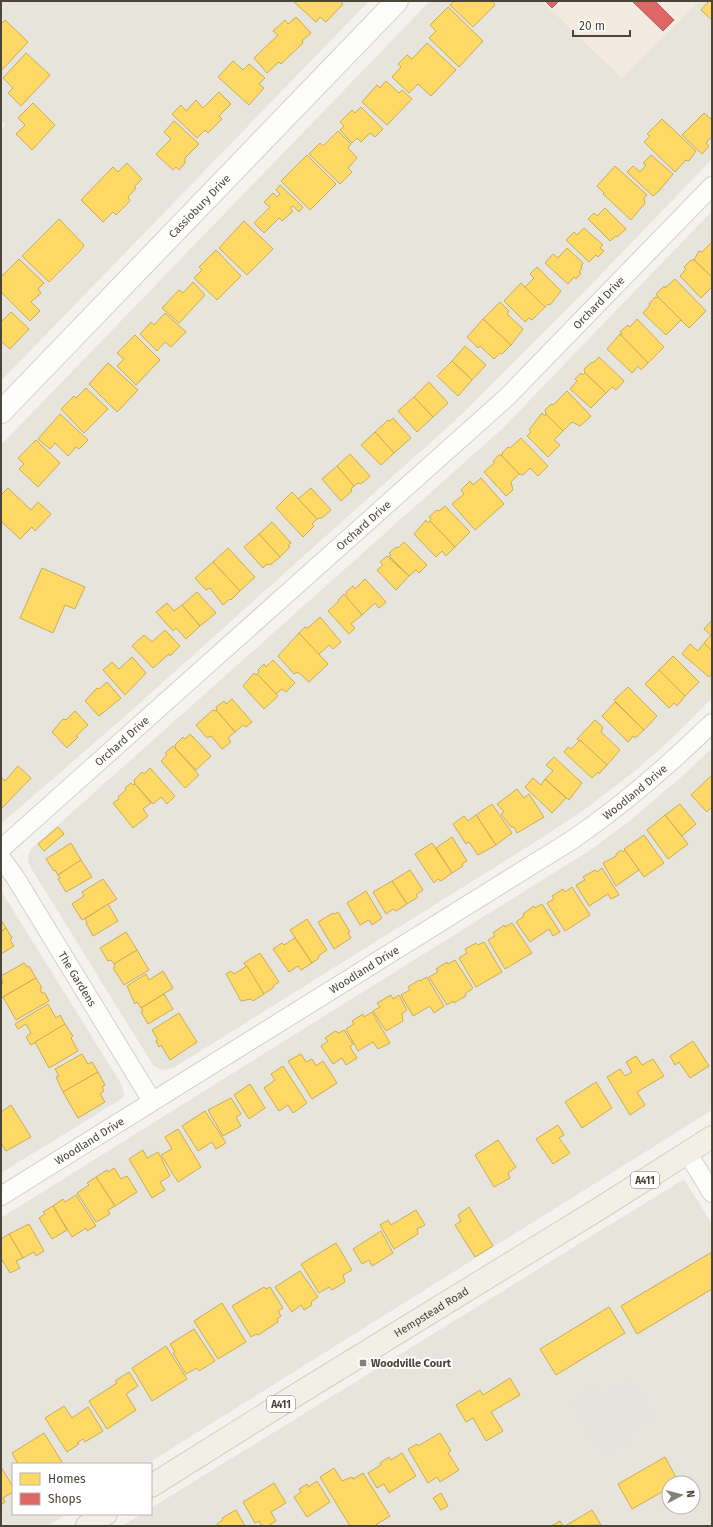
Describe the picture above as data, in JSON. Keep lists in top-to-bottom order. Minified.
{"streets":{"main road":["A411","Hempstead Road"],"street":["Cassiobury Drive","Orchard Drive","Woodland Drive","The Gardens"]},"crossings":[["Orchard Drive","The Gardens"],["Woodland Drive","The Gardens"]],"places":{"transit":["Woodville Court"]},"legend":["Homes","Shops"],"scale_bar":"20 m","north":"right"}
